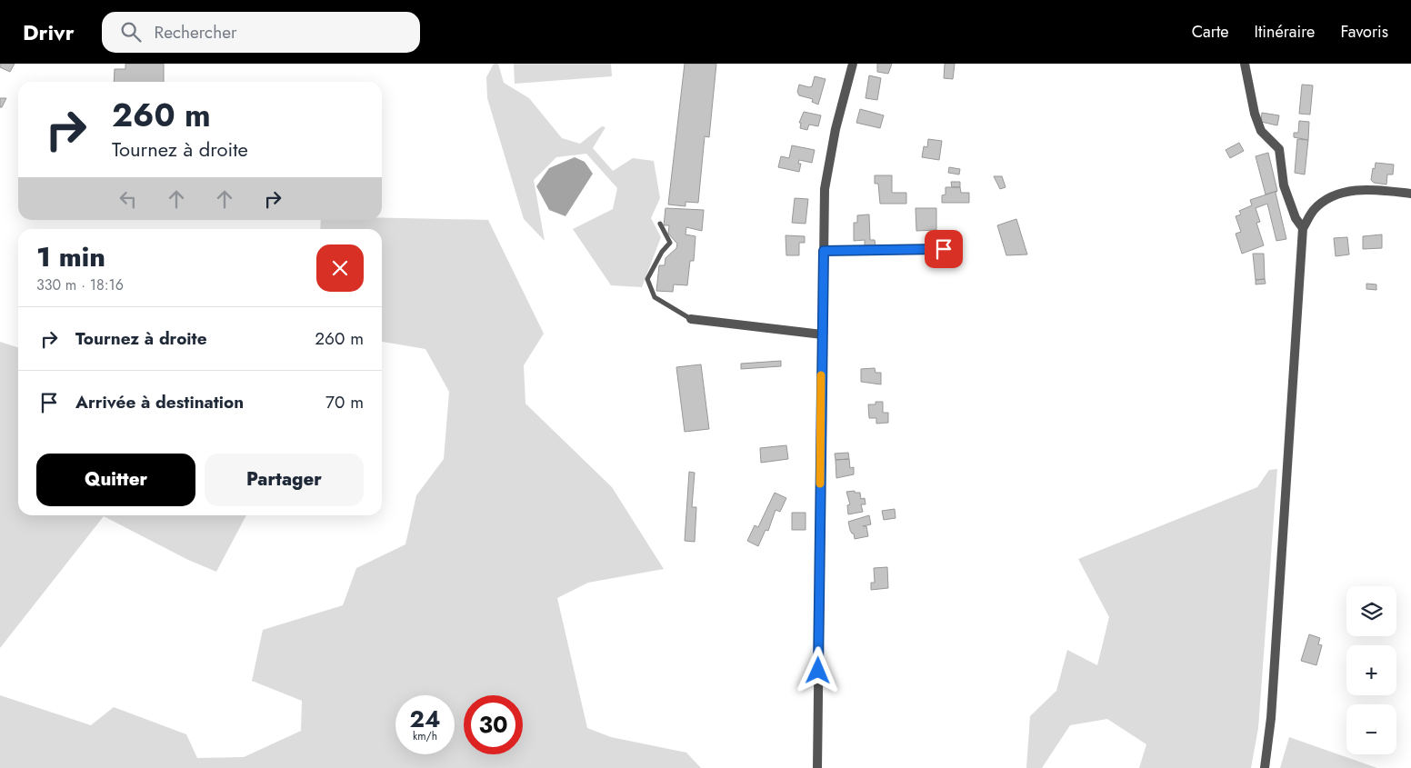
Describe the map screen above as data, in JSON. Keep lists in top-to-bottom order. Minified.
{"page":{"header":"Drivr","search":"Rechercher","nav":["Carte","Itinéraire","Favoris"],"turn":["260 m","Tournez à droite"],"heading":["1 min","330 m · 18:16"],"list":[{"name":"Tournez à droite","value":"260 m"},{"name":"Arrivée à destination","value":"70 m"}],"buttons":["Quitter","Partager"],"map_buttons":["+","−"],"speed":"24 km/h","limit":"30"}}
